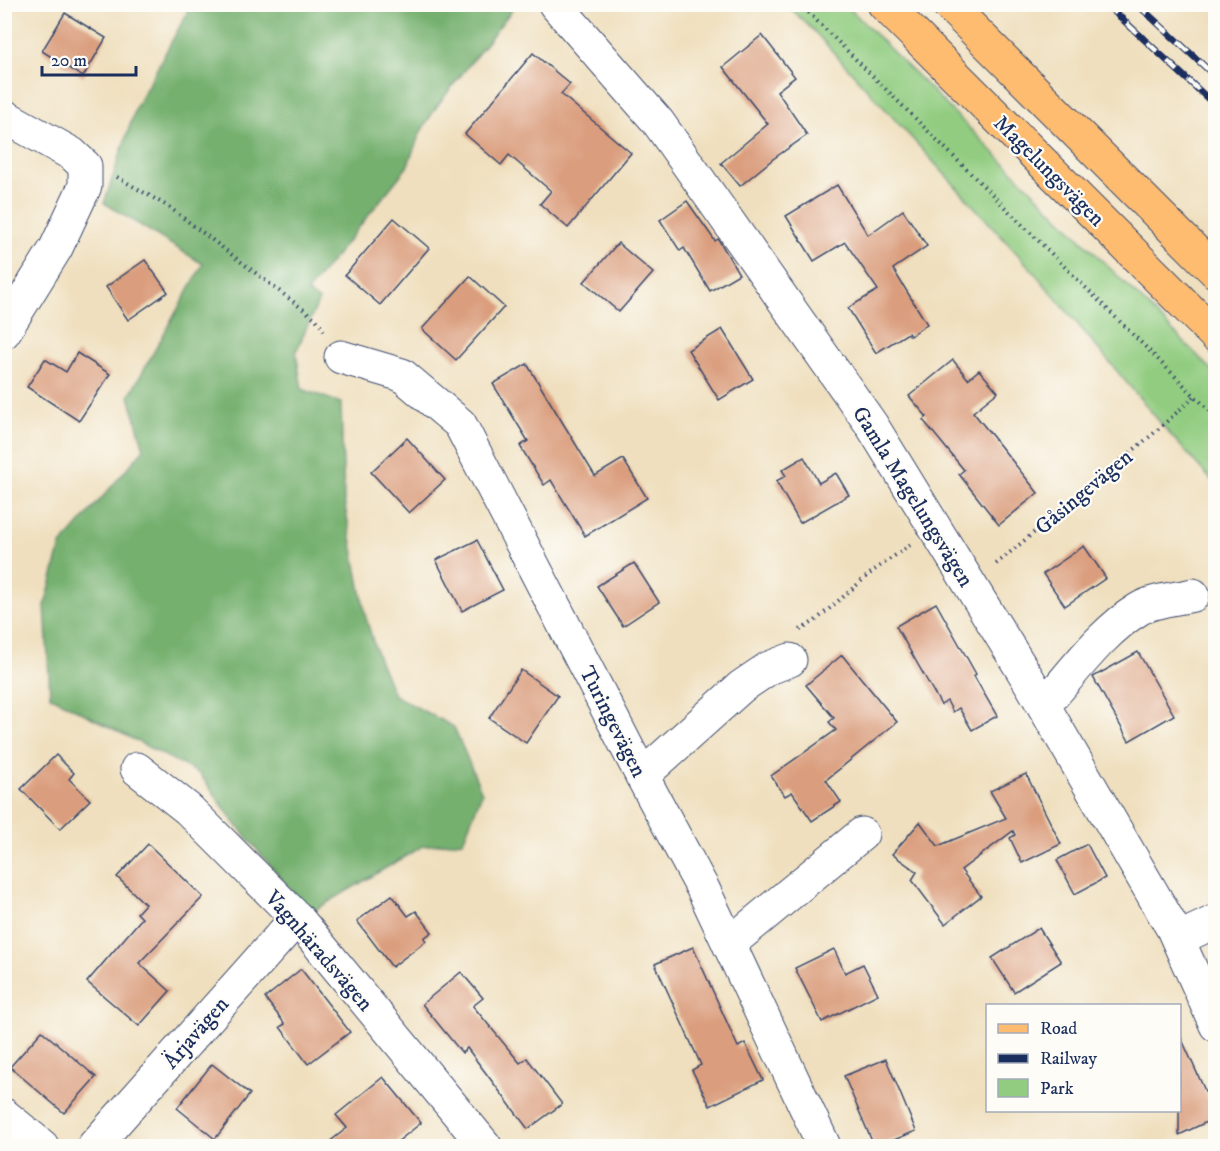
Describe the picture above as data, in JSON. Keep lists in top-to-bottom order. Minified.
{"streets":{"main road":["Magelungsvägen"],"street":["Gamla Magelungsvägen","Turingevägen","Vagnhäradsvägen","Ärjavägen"],"path":["Gåsingevägen"]},"crossings":[["Gåsingevägen","Gamla Magelungsvägen"],["Vagnhäradsvägen","Ärjavägen"]],"legend":["Road","Railway","Park"],"scale_bar":"20 m"}
